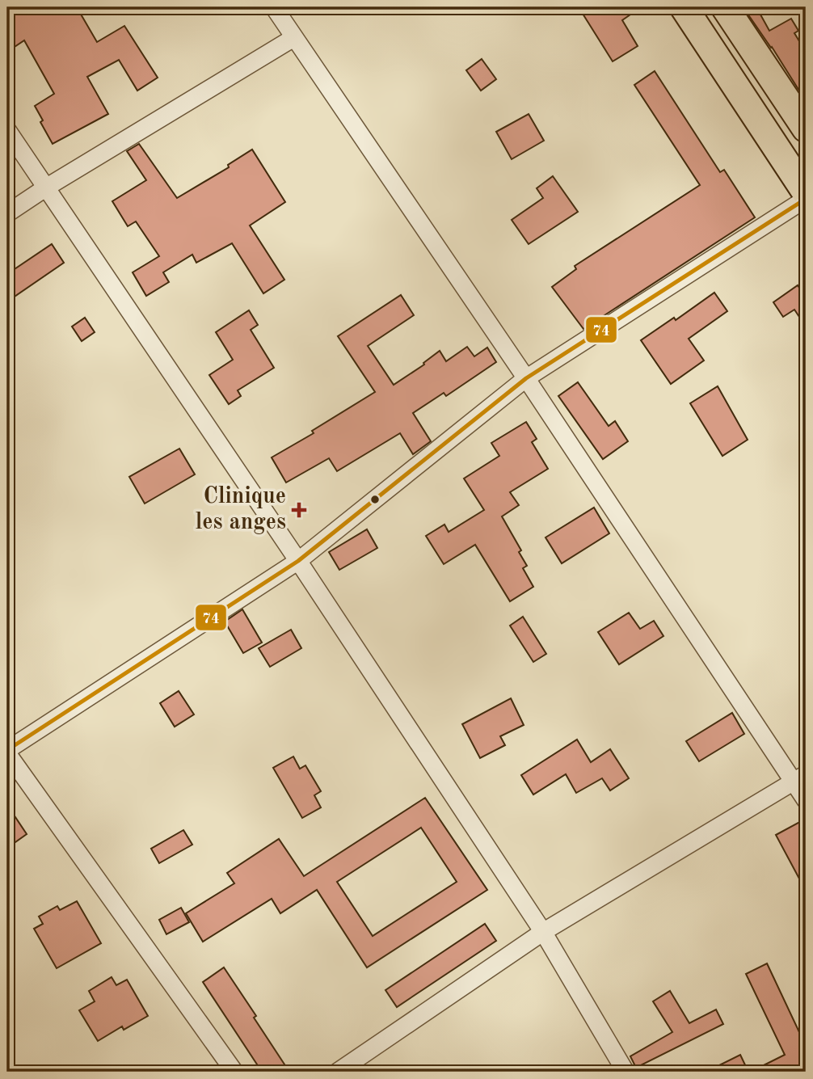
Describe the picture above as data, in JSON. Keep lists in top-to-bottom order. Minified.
{"places":{"health":["Clinique les anges"]},"lines":["transit line 74"]}
